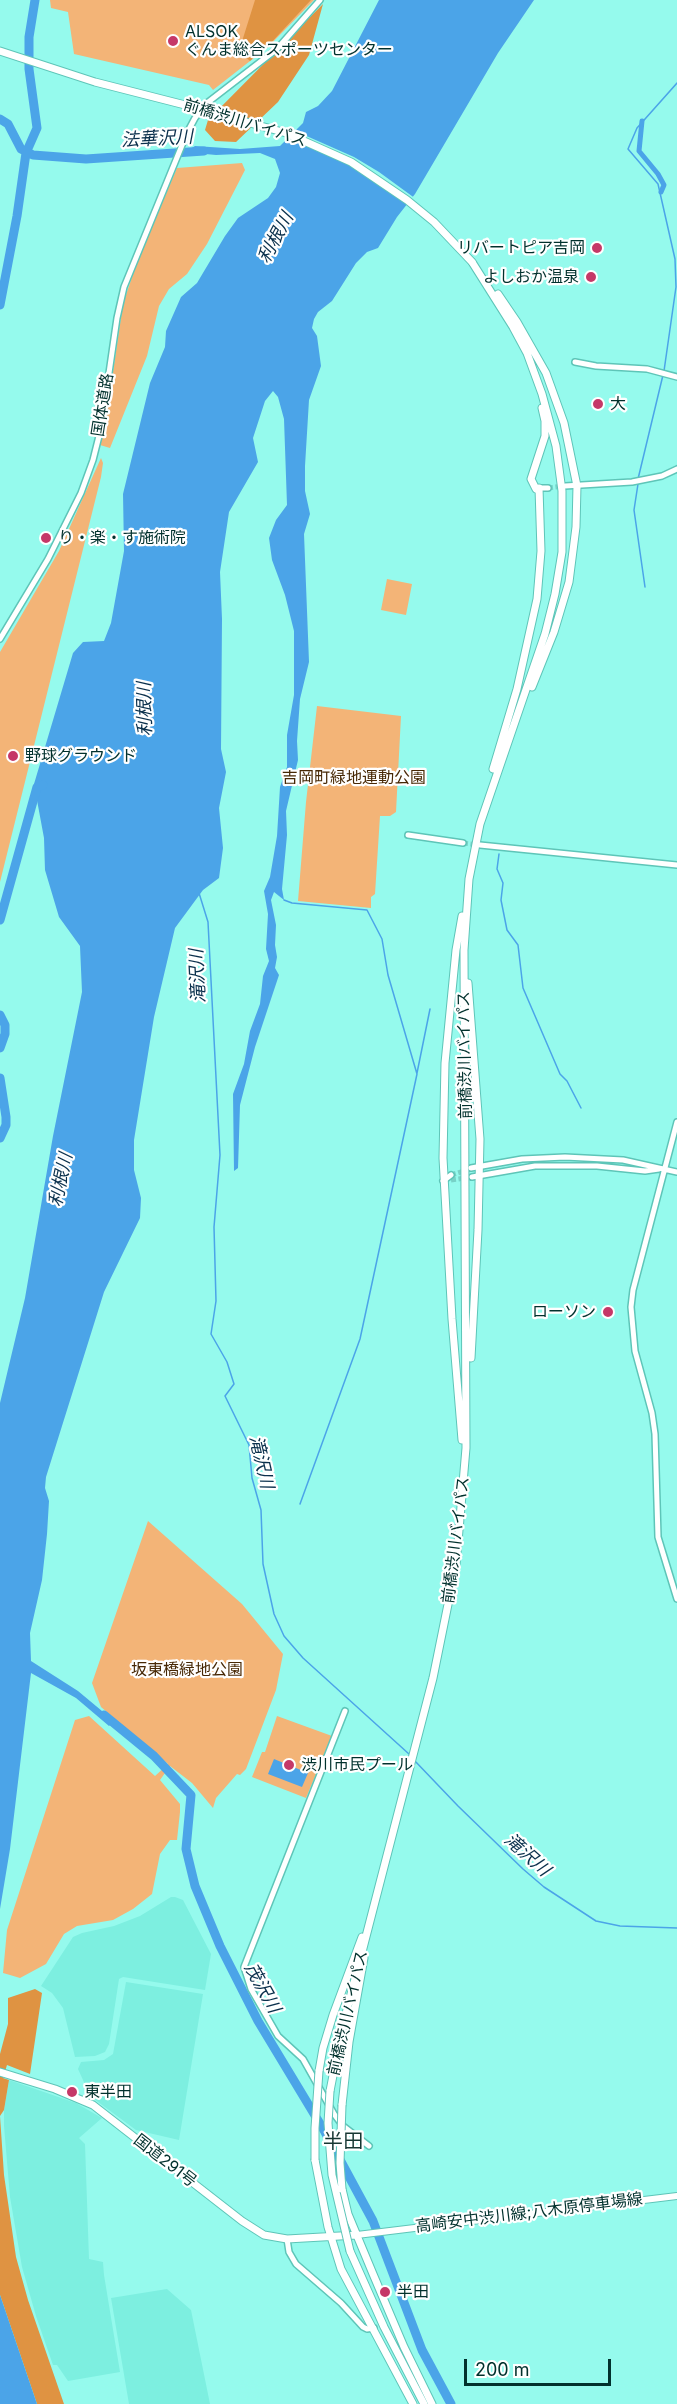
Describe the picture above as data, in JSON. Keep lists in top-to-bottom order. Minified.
{"streets":{"highway":["前橋渋川バイパス","国道291号"],"main road":["高崎安中渋川線;八木原停車場線"],"street":["国体道路"]},"crossings":[["国道291号","高崎安中渋川線;八木原停車場線"]],"districts":["半田"],"water":["法華沢川","利根川","滝沢川","茂沢川"],"parks":["吉岡町緑地運動公園","坂東橋緑地公園"],"places":["ALSOK ぐんま総合スポーツセンター","リバートピア吉岡","よしおか温泉","大","り・楽・す施術院","野球グラウンド","ローソン","渋川市民プール","東半田","半田"],"scale_bar":"200 m"}
